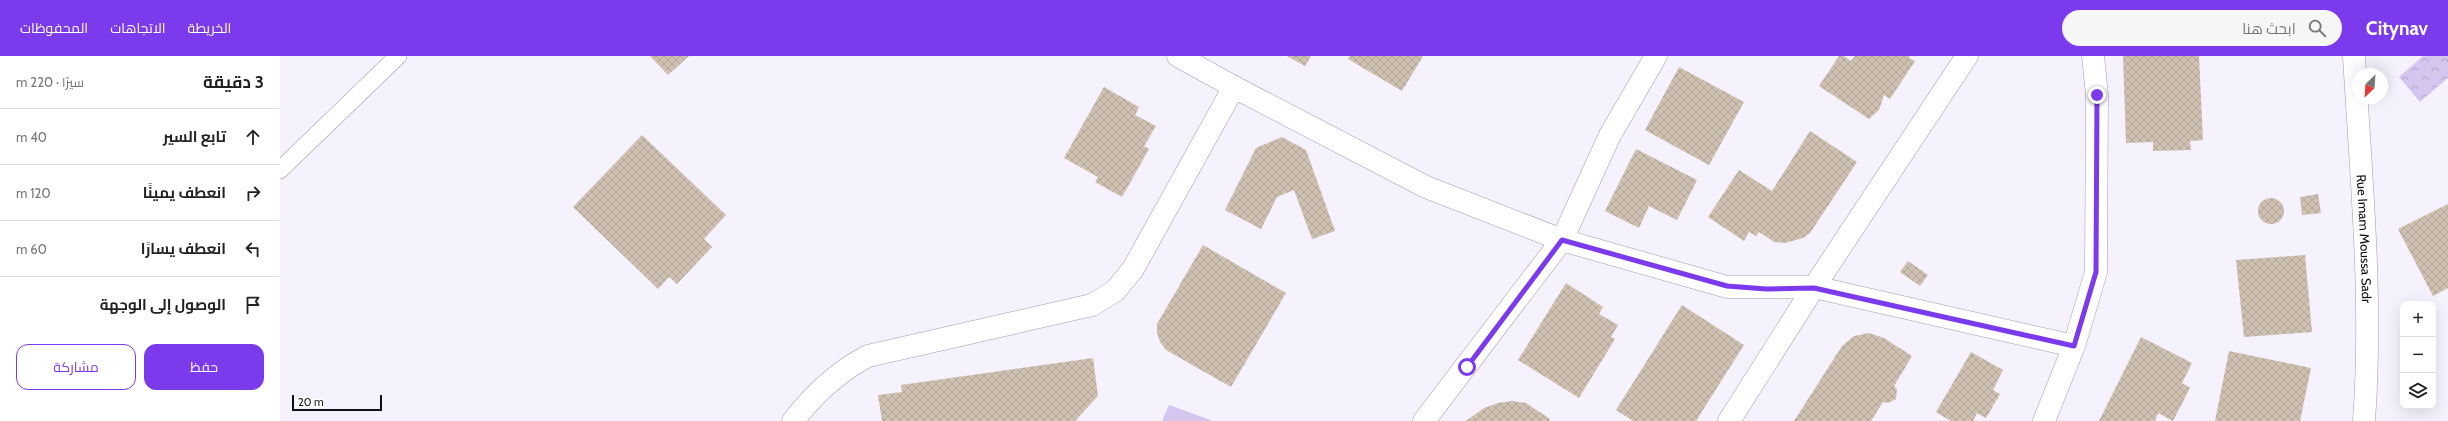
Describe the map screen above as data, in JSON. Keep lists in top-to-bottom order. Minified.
{"streets":{"street":["Rue Imam Moussa Sadr"]},"scale_bar":"20 m","north":"bottom left","page":{"header":"Citynav","search":"ابحث هنا","nav":["الخريطة","الاتجاهات","المحفوظات"],"heading":["3 دقيقة","سيرًا · 220 m"],"list":[["تابع السير","40 m"],["انعطف يمينًا","120 m"],["انعطف يسارًا","60 m"],"الوصول إلى الوجهة"],"map_buttons":["+","−"],"buttons":["حفظ","مشاركة"],"scale":"20 m"}}
